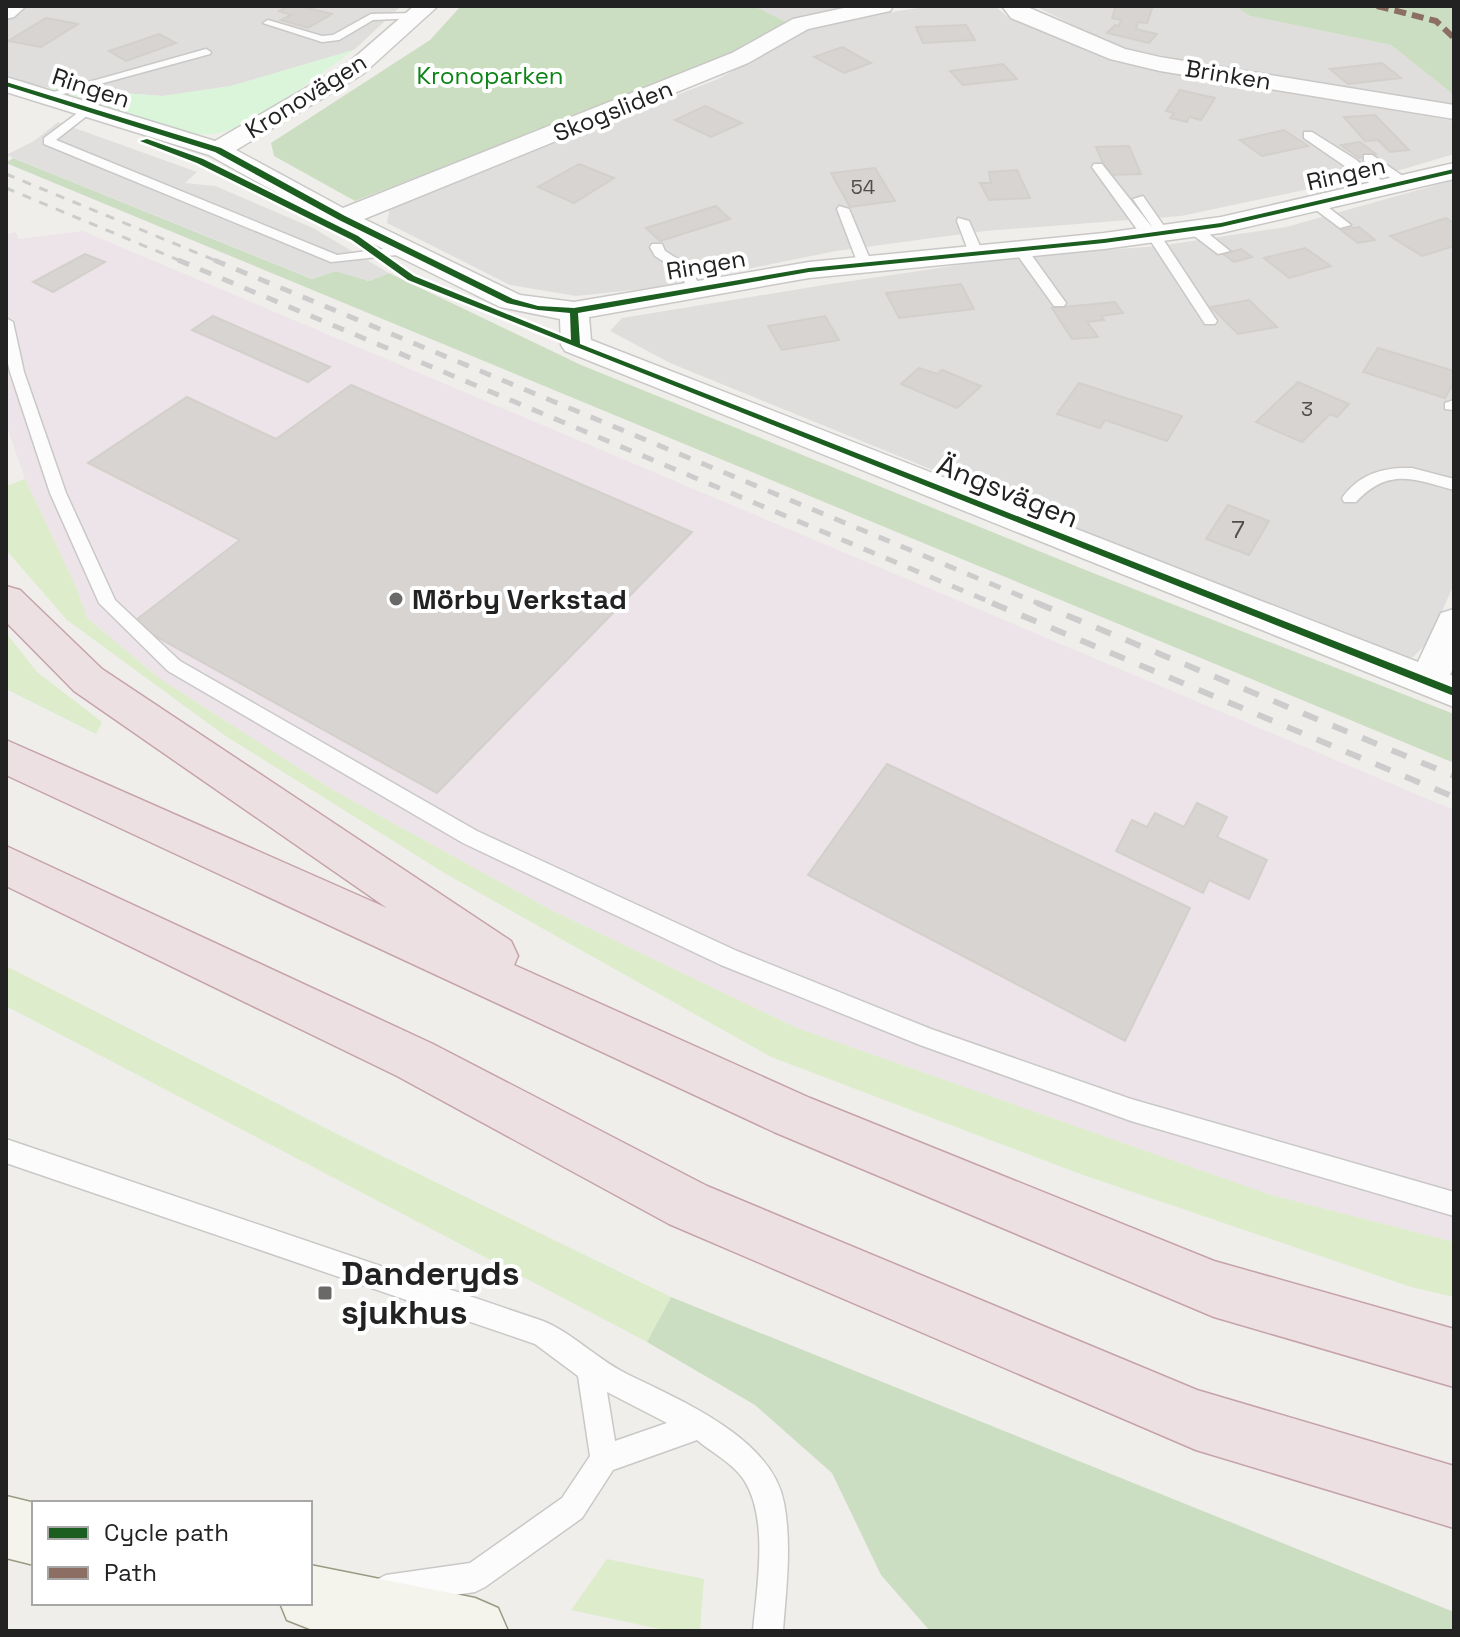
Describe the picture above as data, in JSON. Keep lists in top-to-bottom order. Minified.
{"streets":{"street":["Brinken","Ringen","Kronovägen","Skogsliden","Ängsvägen"]},"crossings":[["Ringen","Kronovägen"],["Ringen","Skogsliden"],["Ringen","Ängsvägen"]],"parks":["Kronoparken"],"places":{"other":["Mörby Verkstad"],"transit":["Danderyds sjukhus"]},"house_numbers":["54","3","7"],"legend":["Cycle path","Path"]}
